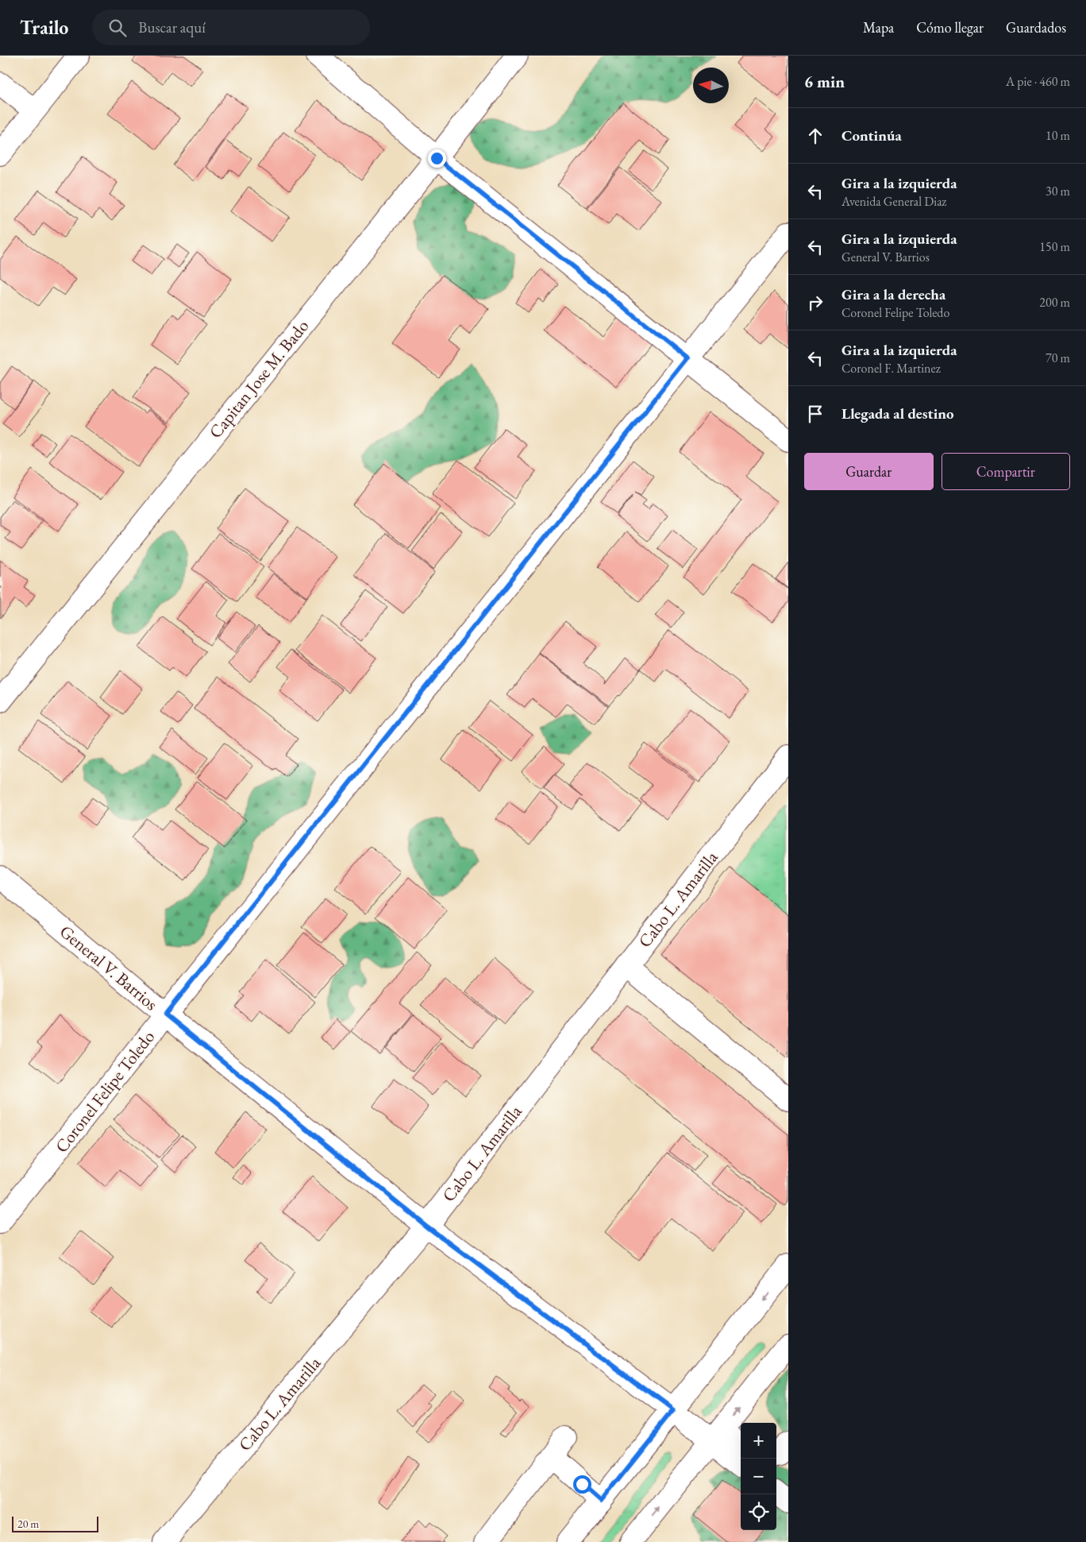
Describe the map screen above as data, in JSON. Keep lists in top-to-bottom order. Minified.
{"streets":{"street":["Capitan Jose M. Bado","Cabo L. Amarilla","General V. Barrios","Coronel Felipe Toledo"]},"crossings":[["Cabo L. Amarilla","General V. Barrios"],["General V. Barrios","Coronel Felipe Toledo"]],"scale_bar":"20 m","north":"left","page":{"header":"Trailo","search":"Buscar aquí","nav":["Mapa","Cómo llegar","Guardados"],"heading":["6 min","A pie · 460 m"],"list":[["Continúa","10 m"],["Gira a la izquierda","Avenida General Diaz","30 m"],["Gira a la izquierda","General V. Barrios","150 m"],["Gira a la derecha","Coronel Felipe Toledo","200 m"],["Gira a la izquierda","Coronel F. Martinez","70 m"],"Llegada al destino"],"buttons":["Guardar","Compartir"],"map_buttons":["+","−"],"scale":"20 m"}}
